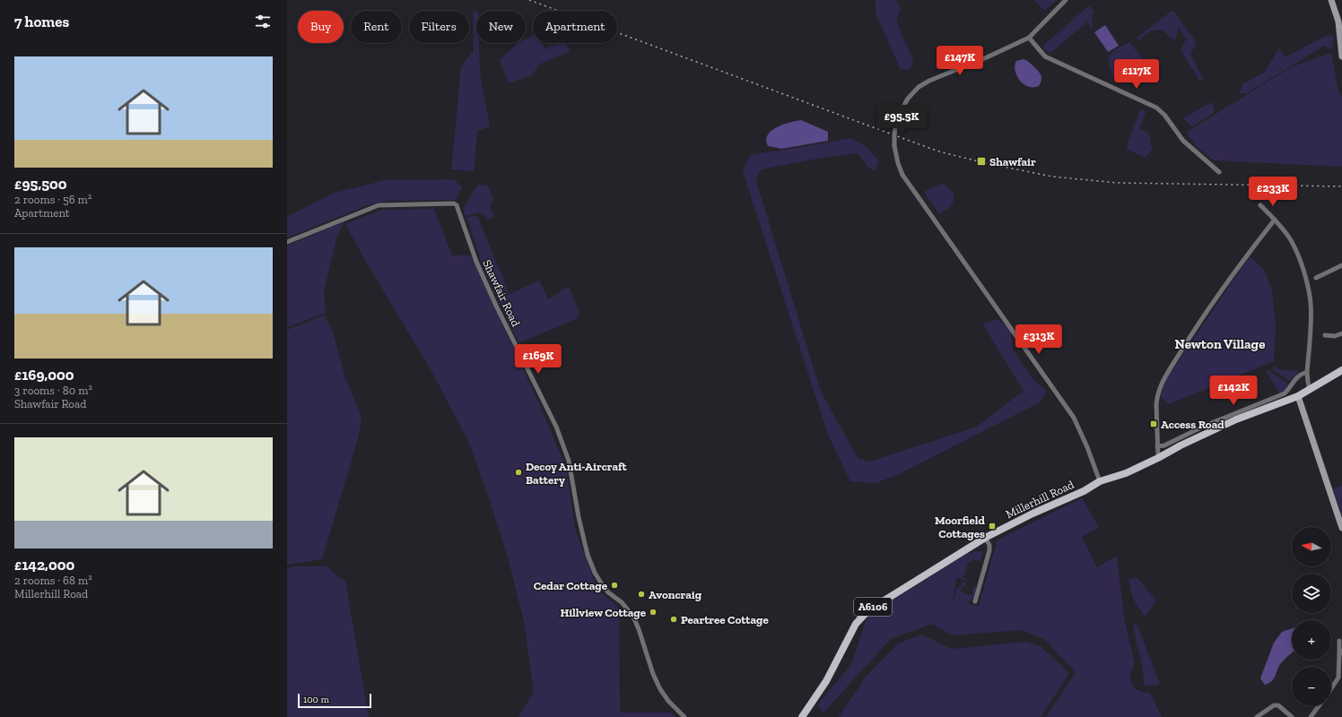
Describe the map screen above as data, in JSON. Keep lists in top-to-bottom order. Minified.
{"streets":{"main road":["Millerhill Road","A6106"],"street":["Shawfair Road"]},"districts":["Newton Village"],"places":{"transit":["Shawfair","Access Road","Moorfield Cottages"],"other":["Decoy Anti-Aircraft Battery","Cedar Cottage","Avoncraig","Hillview Cottage","Peartree Cottage"]},"scale_bar":"100 m","north":"left","page":{"heading":"7 homes","chip":["Buy","Rent","Filters","New","Apartment"],"list":[{"name":"£95,500","note":"2 rooms · 56 m² · Apartment"},{"name":"£169,000","note":"3 rooms · 80 m² · Shawfair Road"},{"name":"£142,000","note":"2 rooms · 68 m² · Millerhill Road"}],"price":["£147K","£117K","£95.5K","£233K","£313K","£169K","£142K"],"map_buttons":["+","−"],"scale":"100 m"}}
